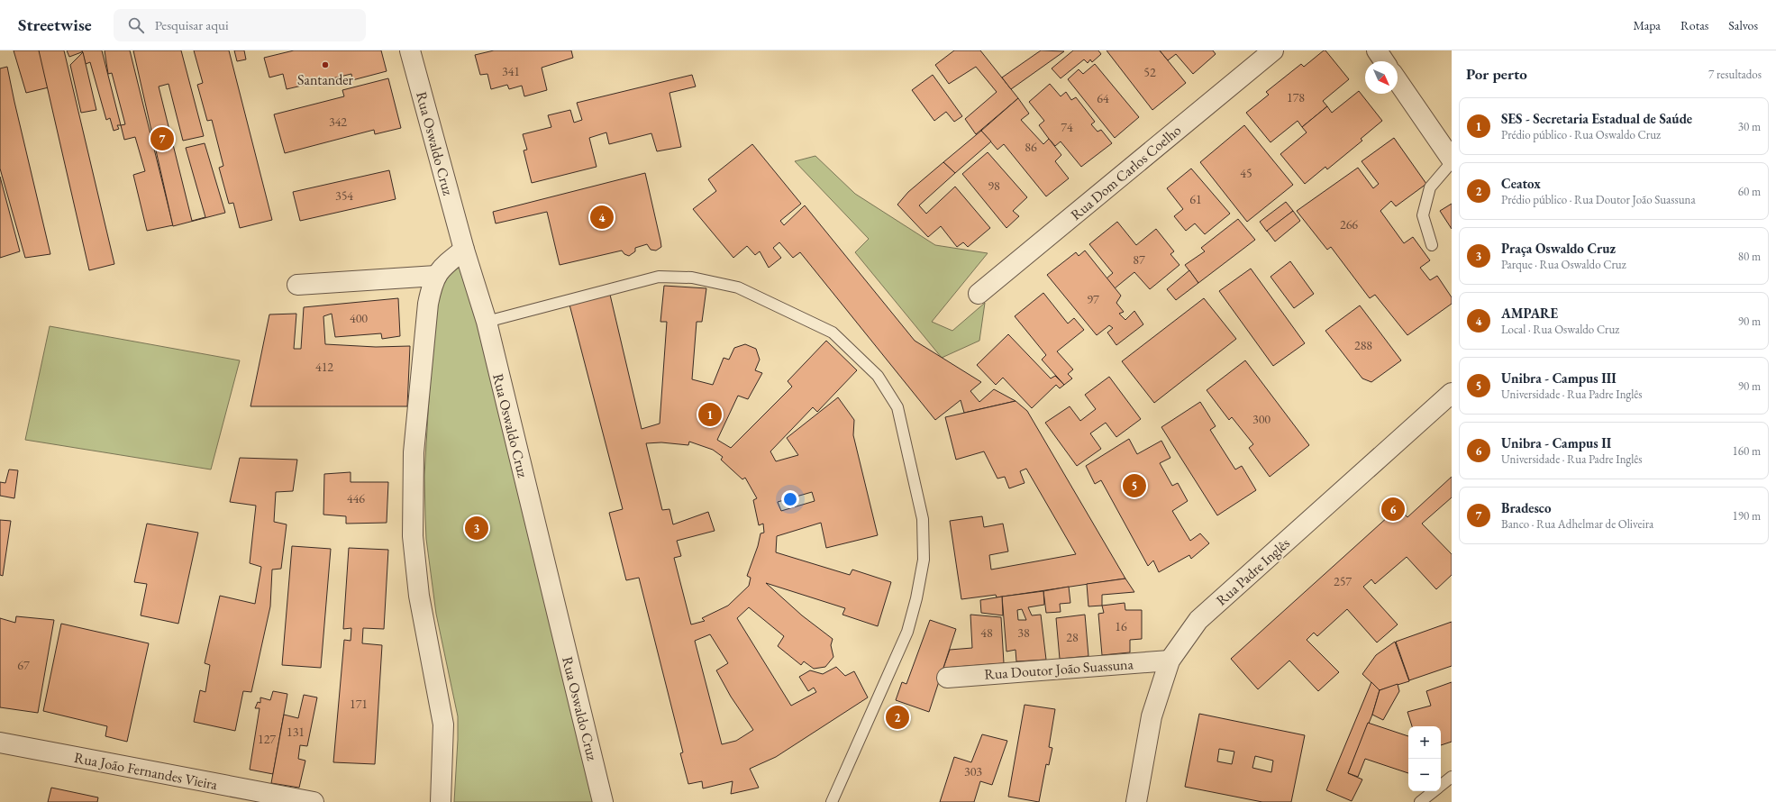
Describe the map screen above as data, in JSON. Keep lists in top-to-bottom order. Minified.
{"streets":{"street":["Rua Oswaldo Cruz","Rua Dom Carlos Coelho","Rua Padre Inglês","Rua Doutor João Suassuna","Rua João Fernandes Vieira"]},"crossings":[["Rua Padre Inglês","Rua Doutor João Suassuna"]],"places":["Santander"],"house_numbers":["341","52","178","64","342","74","86","45","98","354","61","266","87","97","400","288","412","300","446","257","16","48","38","28","67","171","131","127","303"],"north":"bottom right","page":{"header":"Streetwise","search":"Pesquisar aqui","nav":["Mapa","Rotas","Salvos"],"heading":["Por perto","7 resultados"],"list":[{"mark":"1","name":"SES - Secretaria Estadual de Saúde","note":"Prédio público · Rua Oswaldo Cruz","value":"30 m"},{"mark":"2","name":"Ceatox","note":"Prédio público · Rua Doutor João Suassuna","value":"60 m"},{"mark":"3","name":"Praça Oswaldo Cruz","note":"Parque · Rua Oswaldo Cruz","value":"80 m"},{"mark":"4","name":"AMPARE","note":"Local · Rua Oswaldo Cruz","value":"90 m"},{"mark":"5","name":"Unibra - Campus III","note":"Universidade · Rua Padre Inglês","value":"90 m"},{"mark":"6","name":"Unibra - Campus II","note":"Universidade · Rua Padre Inglês","value":"160 m"},{"mark":"7","name":"Bradesco","note":"Banco · Rua Adhelmar de Oliveira","value":"190 m"}],"pins":["7","4","1","5","6","3","2"],"map_buttons":["+","−"]}}
